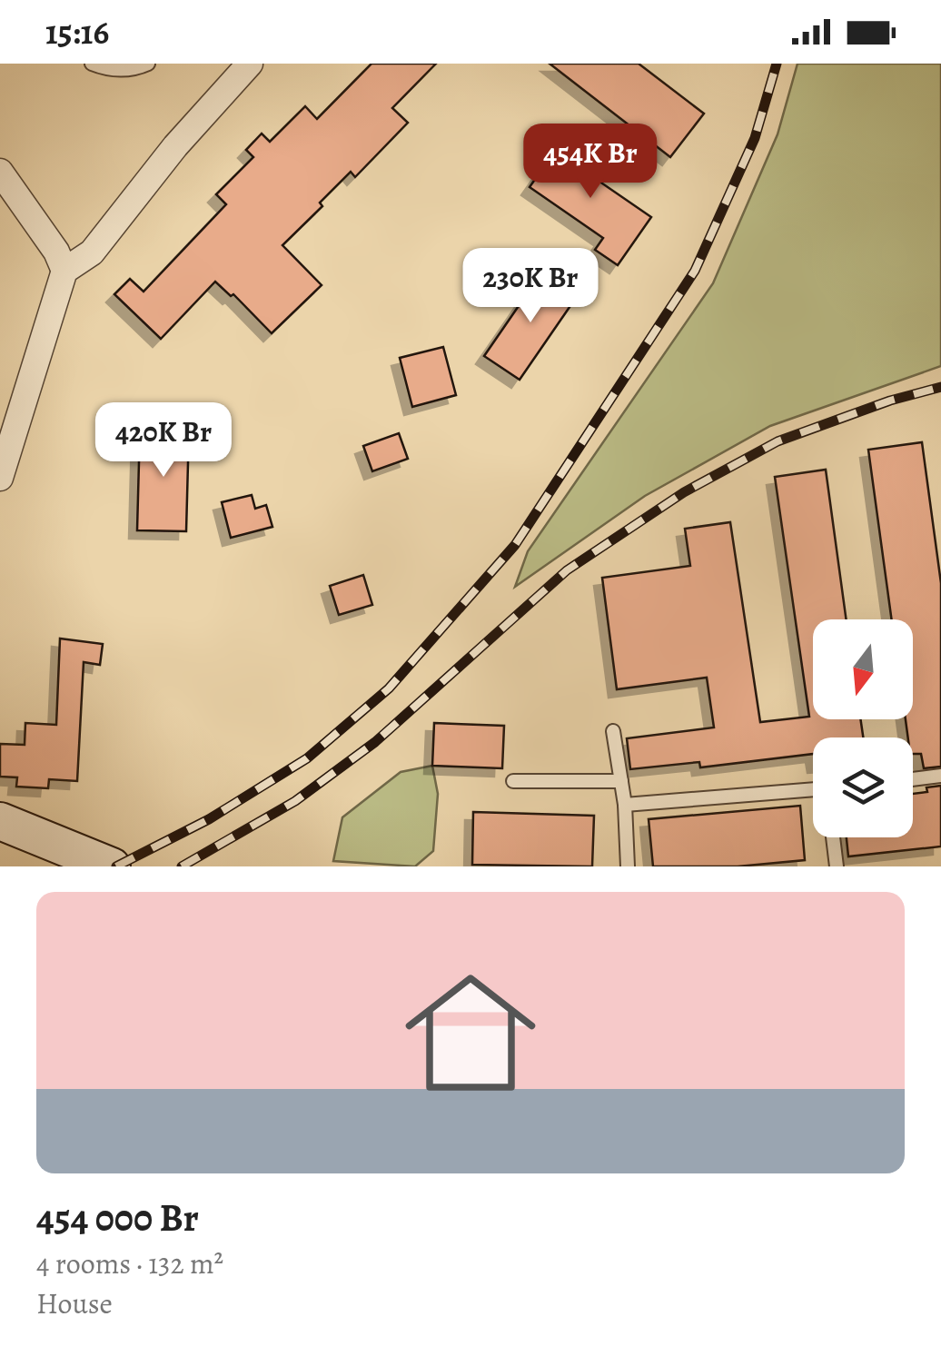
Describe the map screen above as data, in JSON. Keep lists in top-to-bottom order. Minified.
{"north":"bottom","page":{"status":"15:16","price":["454K Br","230K Br","420K Br"],"list":[{"name":"454 000 Br","note":"4 rooms · 132 m² · House"}]}}
